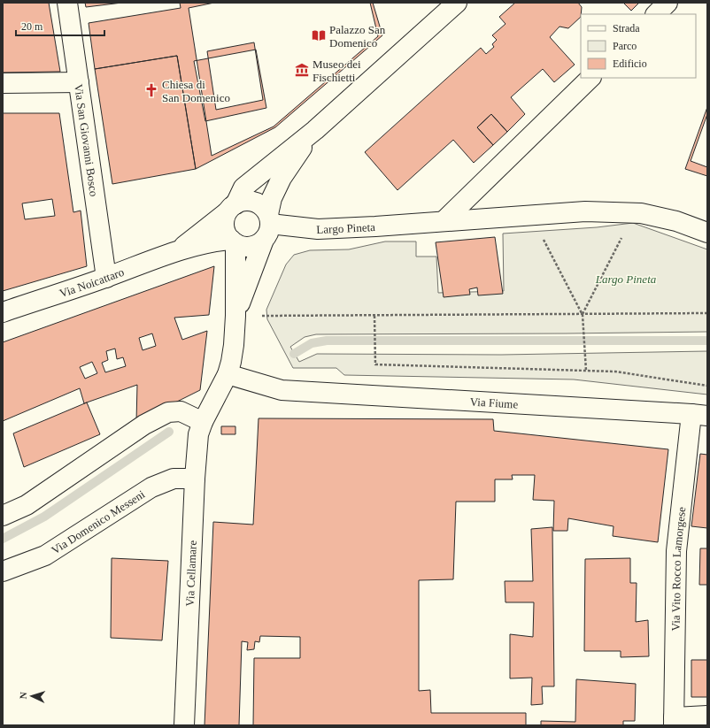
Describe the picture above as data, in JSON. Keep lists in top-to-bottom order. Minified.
{"streets":{"street":["Via San Giovanni Bosco","Largo Pineta","Via Noicattaro","Via Fiume","Via Domenico Messeni","Via Vito Rocco Lamorgese","Via Cellamare"]},"crossings":[["Via San Giovanni Bosco","Via Noicattaro"],["Largo Pineta","Via Noicattaro"],["Via Fiume","Via Vito Rocco Lamorgese"],["Via Fiume","Via Cellamare"],["Via Domenico Messeni","Via Cellamare"]],"parks":["Largo Pineta"],"places":{"library":["Palazzo San Domenico"],"museum":["Museo dei Fischietti"],"church":["Chiesa di San Domenico"]},"legend":["Strada","Parco","Edificio"],"scale_bar":"20 m","north":"left"}
